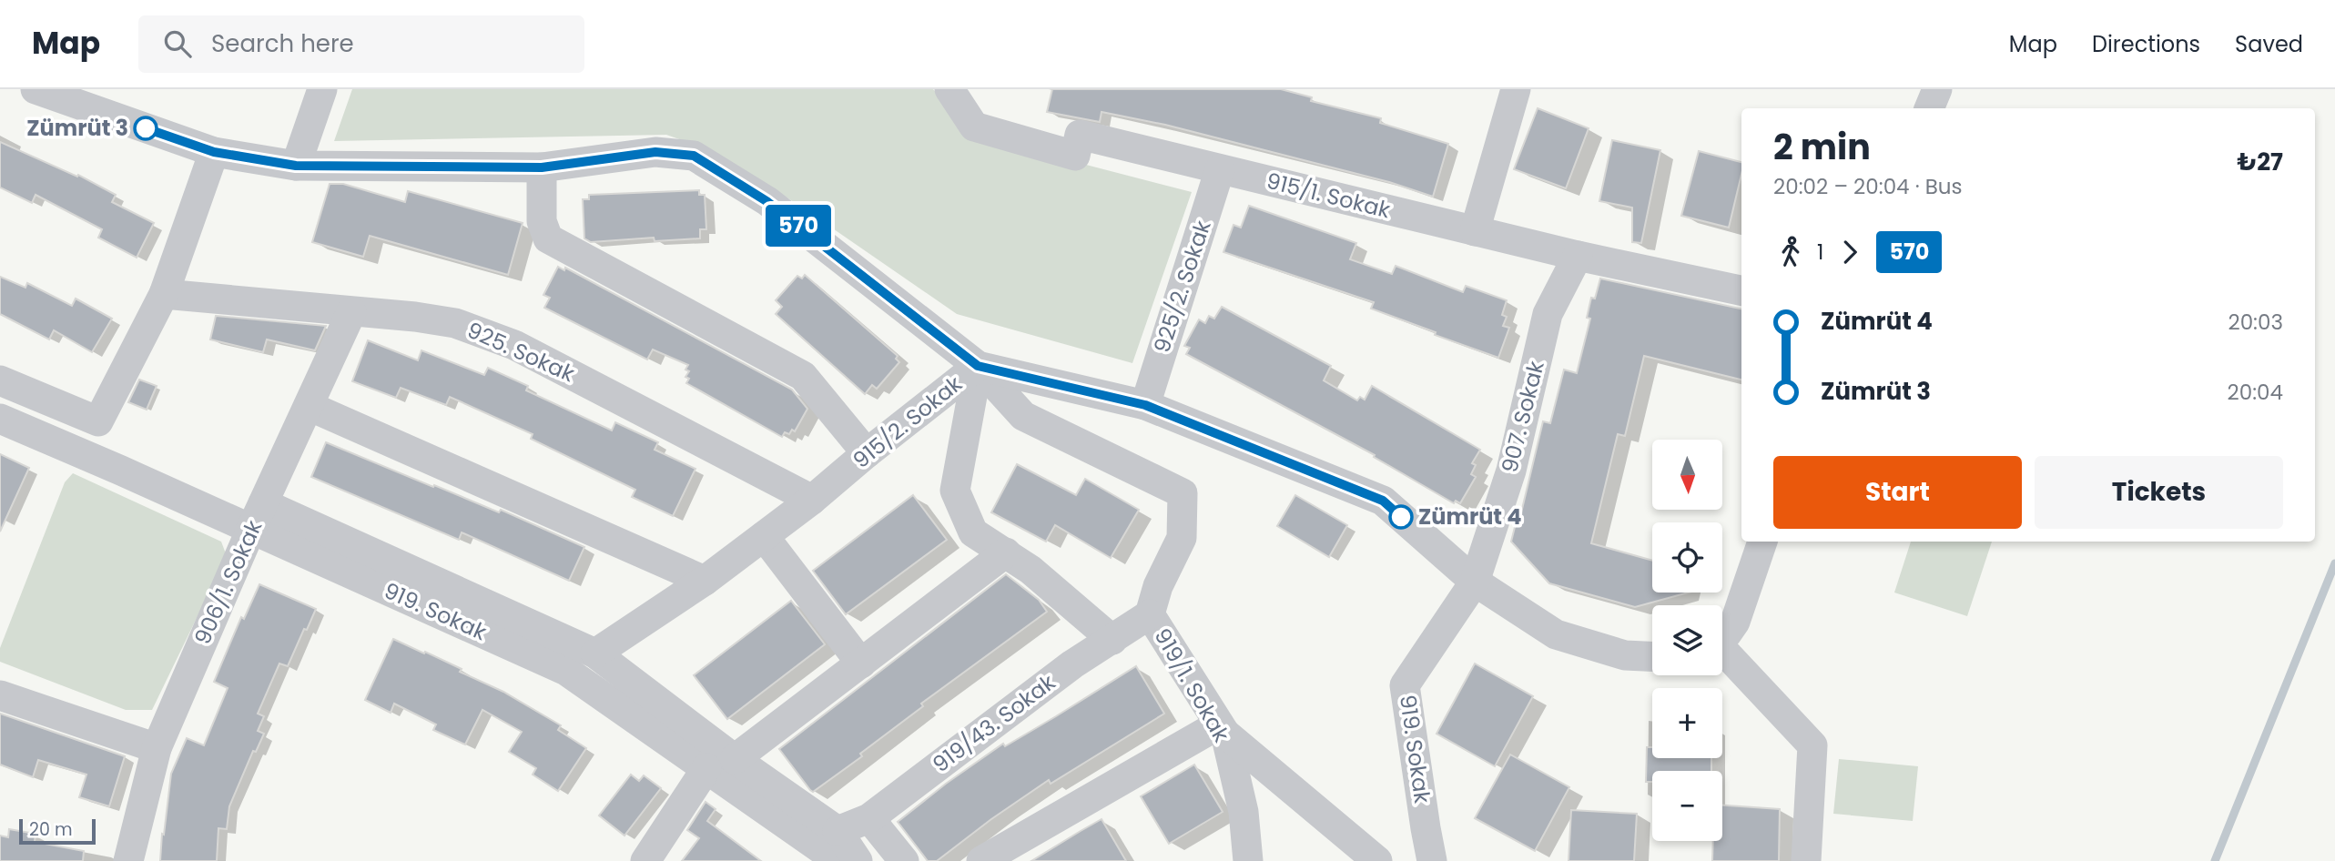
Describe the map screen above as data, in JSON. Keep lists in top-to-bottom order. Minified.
{"streets":{"street":["915/1. Sokak","925/2. Sokak","925. Sokak","907. Sokak","915/2. Sokak","906/1. Sokak","919. Sokak","919/1. Sokak","919/43. Sokak"]},"crossings":[["915/1. Sokak","925/2. Sokak"],["915/1. Sokak","907. Sokak"],["925/2. Sokak","915/2. Sokak"],["925. Sokak","915/2. Sokak"],["925. Sokak","906/1. Sokak"],["907. Sokak","915/2. Sokak"],["907. Sokak","919. Sokak"],["915/2. Sokak","919. Sokak"],["915/2. Sokak","919/1. Sokak"],["906/1. Sokak","919. Sokak"],["919. Sokak","919/43. Sokak"],["919/1. Sokak","919/43. Sokak"]],"places":["Zümrüt 3","Zümrüt 4"],"lines":["bus line 570"],"scale_bar":"20 m","north":"bottom","page":{"header":"Map","search":"Search here","nav":["Map","Directions","Saved"],"on_map":"570","heading":["2 min","20:02 – 20:04 · Bus","₺27"],"legs":["1","570"],"list":[{"name":"Zümrüt 4","value":"20:03"},{"name":"Zümrüt 3","value":"20:04"}],"map_buttons":["+","−"],"buttons":["Start","Tickets"],"scale":"20 m"}}
